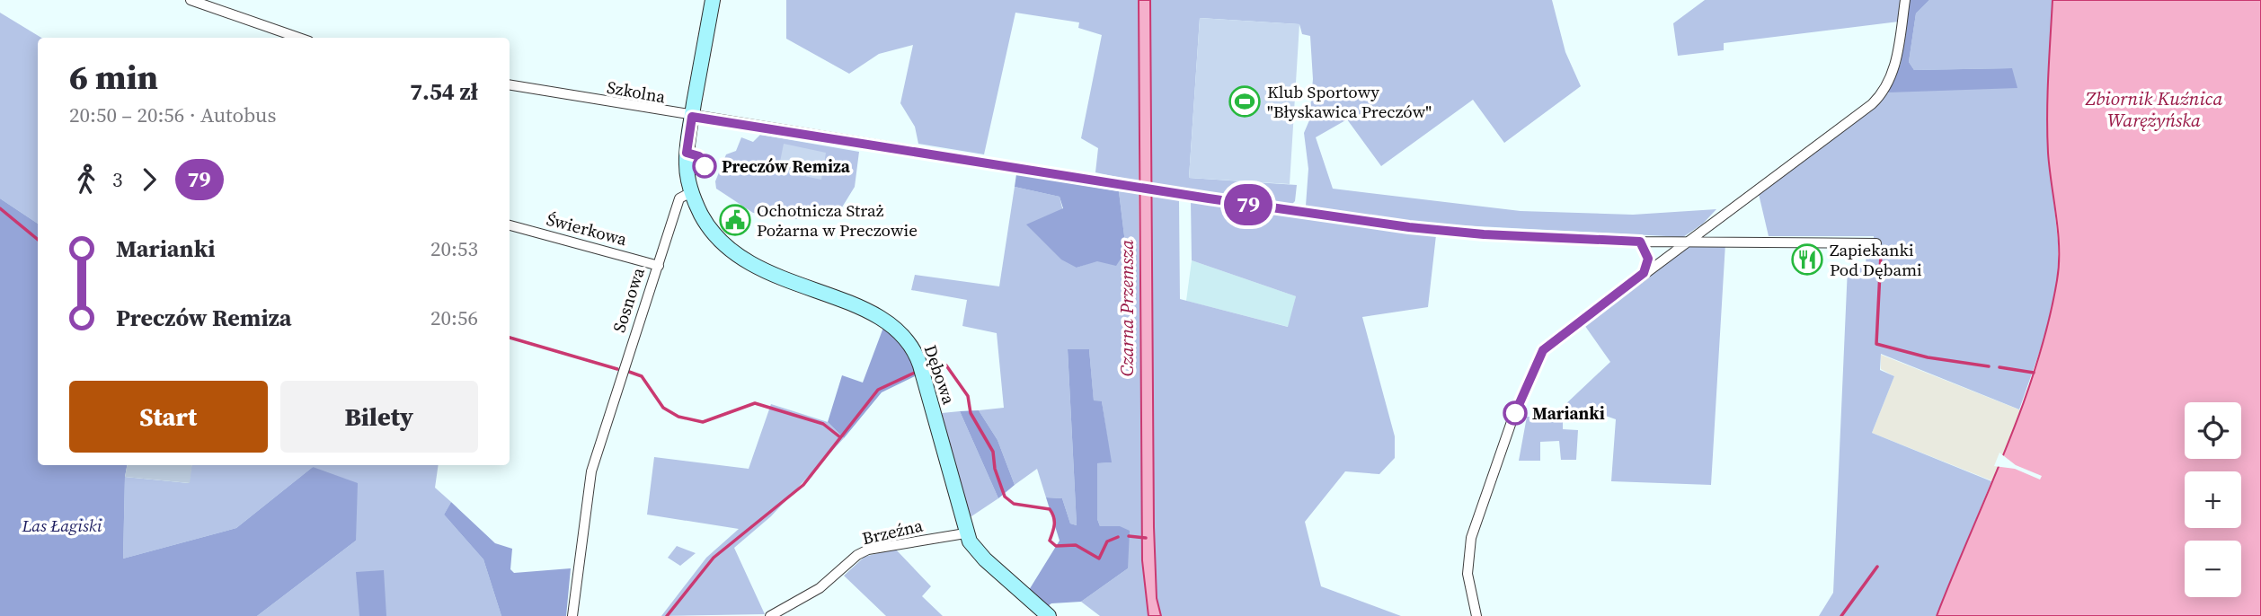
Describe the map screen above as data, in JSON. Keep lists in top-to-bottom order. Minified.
{"streets":{"street":["Szkolna","Świerkowa","Sosnowa","Dębowa","Brzeźna"]},"crossings":[["Świerkowa","Sosnowa"],["Sosnowa","Dębowa"],["Dębowa","Brzeźna"]],"water":["Zbiornik Kuźnica Warężyńska","Czarna Przemsza"],"parks":["Las Łagiski"],"places":{"sports":["Klub Sportowy \"Błyskawica Preczów\""],"other":["Preczów Remiza","Marianki"],"public building":["Ochotnicza Straż Pożarna w Preczowie"],"restaurant":["Zapiekanki Pod Dębami"]},"lines":["bus line 79"],"page":{"on_map":"79","heading":["6 min","20:50 – 20:56 · Autobus","7.54 zł"],"legs":["3","79"],"list":[{"name":"Marianki","value":"20:53"},{"name":"Preczów Remiza","value":"20:56"}],"buttons":["Start","Bilety"],"map_buttons":["+","−"]}}
